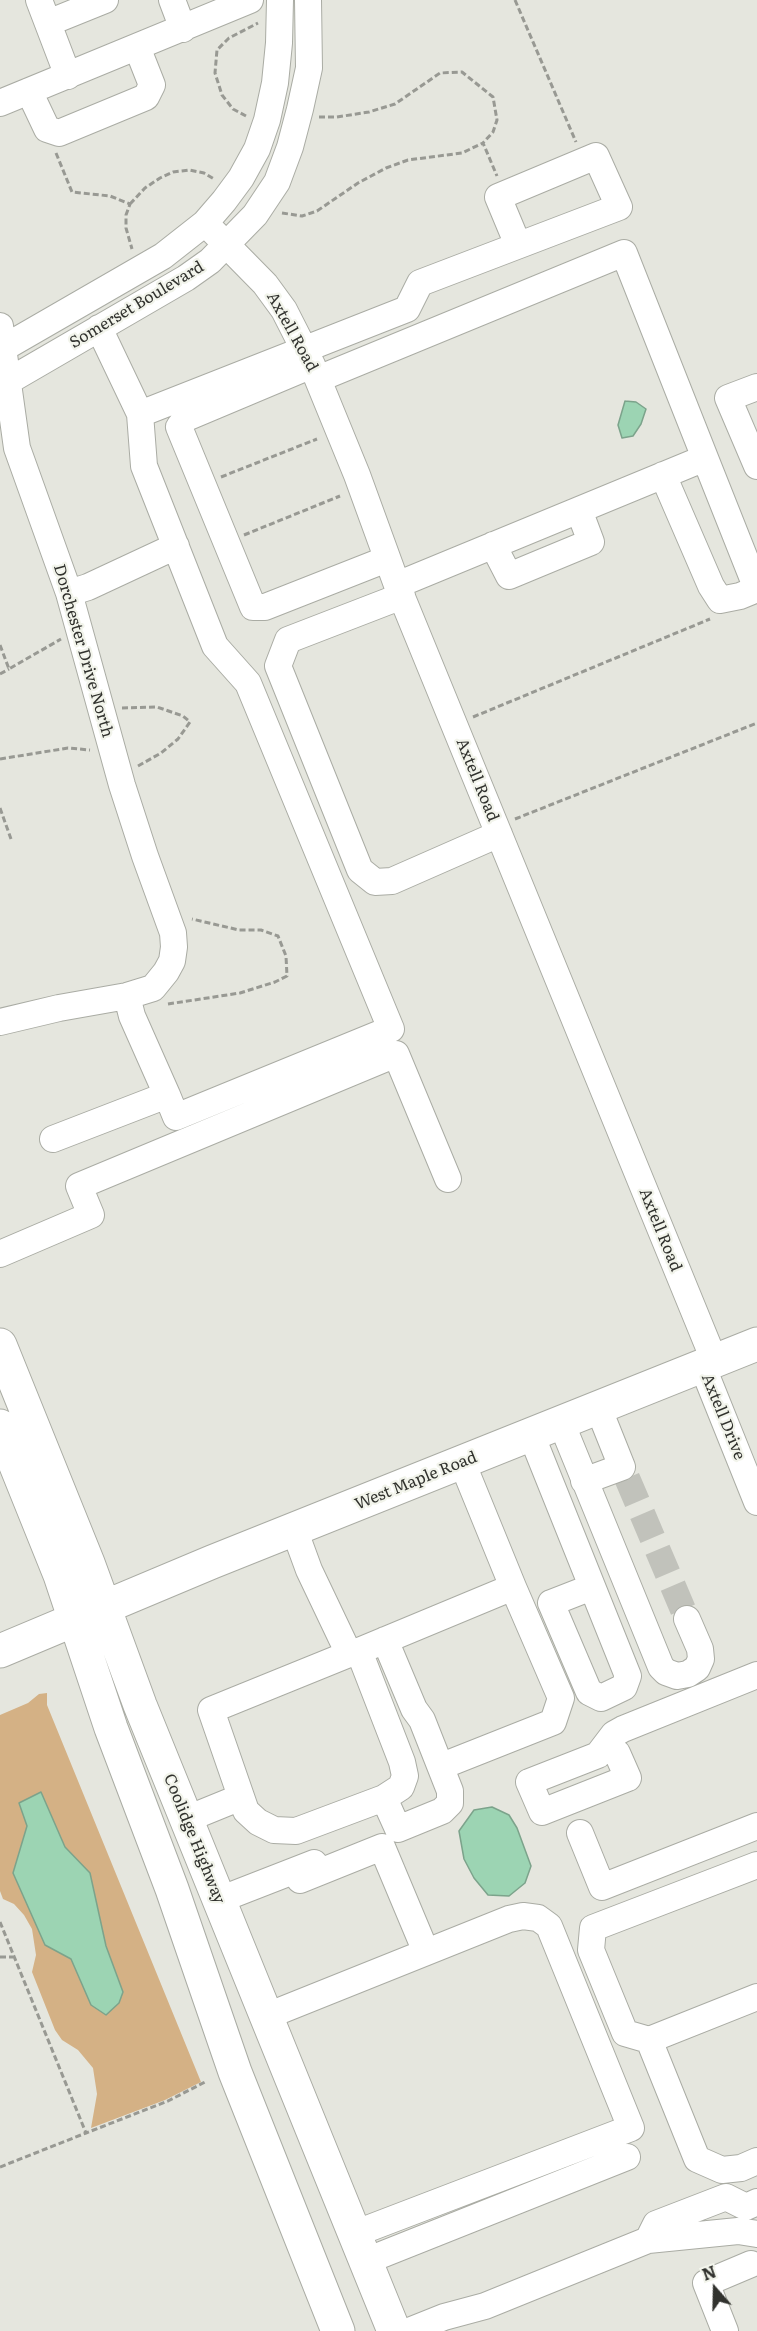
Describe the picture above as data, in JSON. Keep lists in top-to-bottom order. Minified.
{"streets":{"main road":["West Maple Road","Coolidge Highway"],"street":["Somerset Boulevard","Axtell Road","Dorchester Drive North","Axtell Drive"]},"crossings":[["Somerset Boulevard","Axtell Road"],["Somerset Boulevard","Dorchester Drive North"],["Axtell Road","Axtell Drive"],["Axtell Road","West Maple Road"],["Axtell Drive","West Maple Road"],["West Maple Road","Coolidge Highway"]],"north":"top"}
